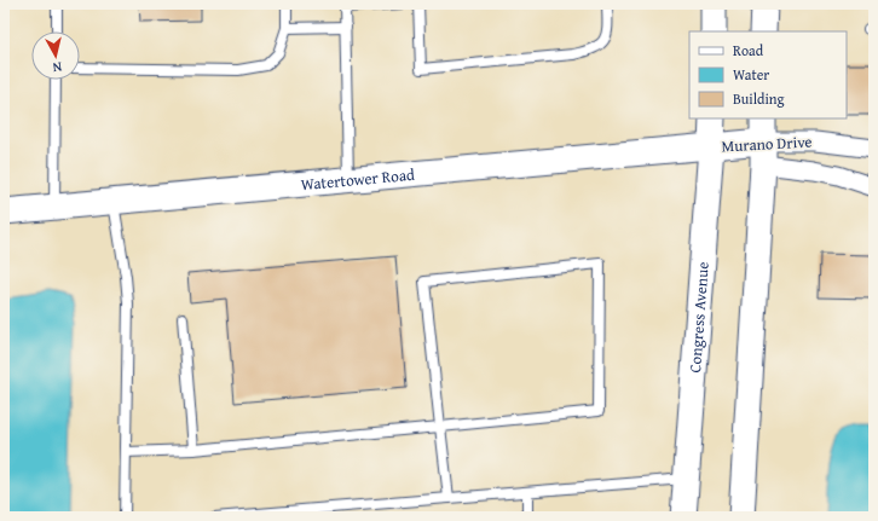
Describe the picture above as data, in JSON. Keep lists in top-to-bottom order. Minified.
{"streets":{"street":["Murano Drive","Watertower Road","Congress Avenue"]},"crossings":[["Murano Drive","Watertower Road"],["Murano Drive","Congress Avenue"],["Watertower Road","Congress Avenue"]],"legend":["Road","Water","Building"],"north":"bottom"}
